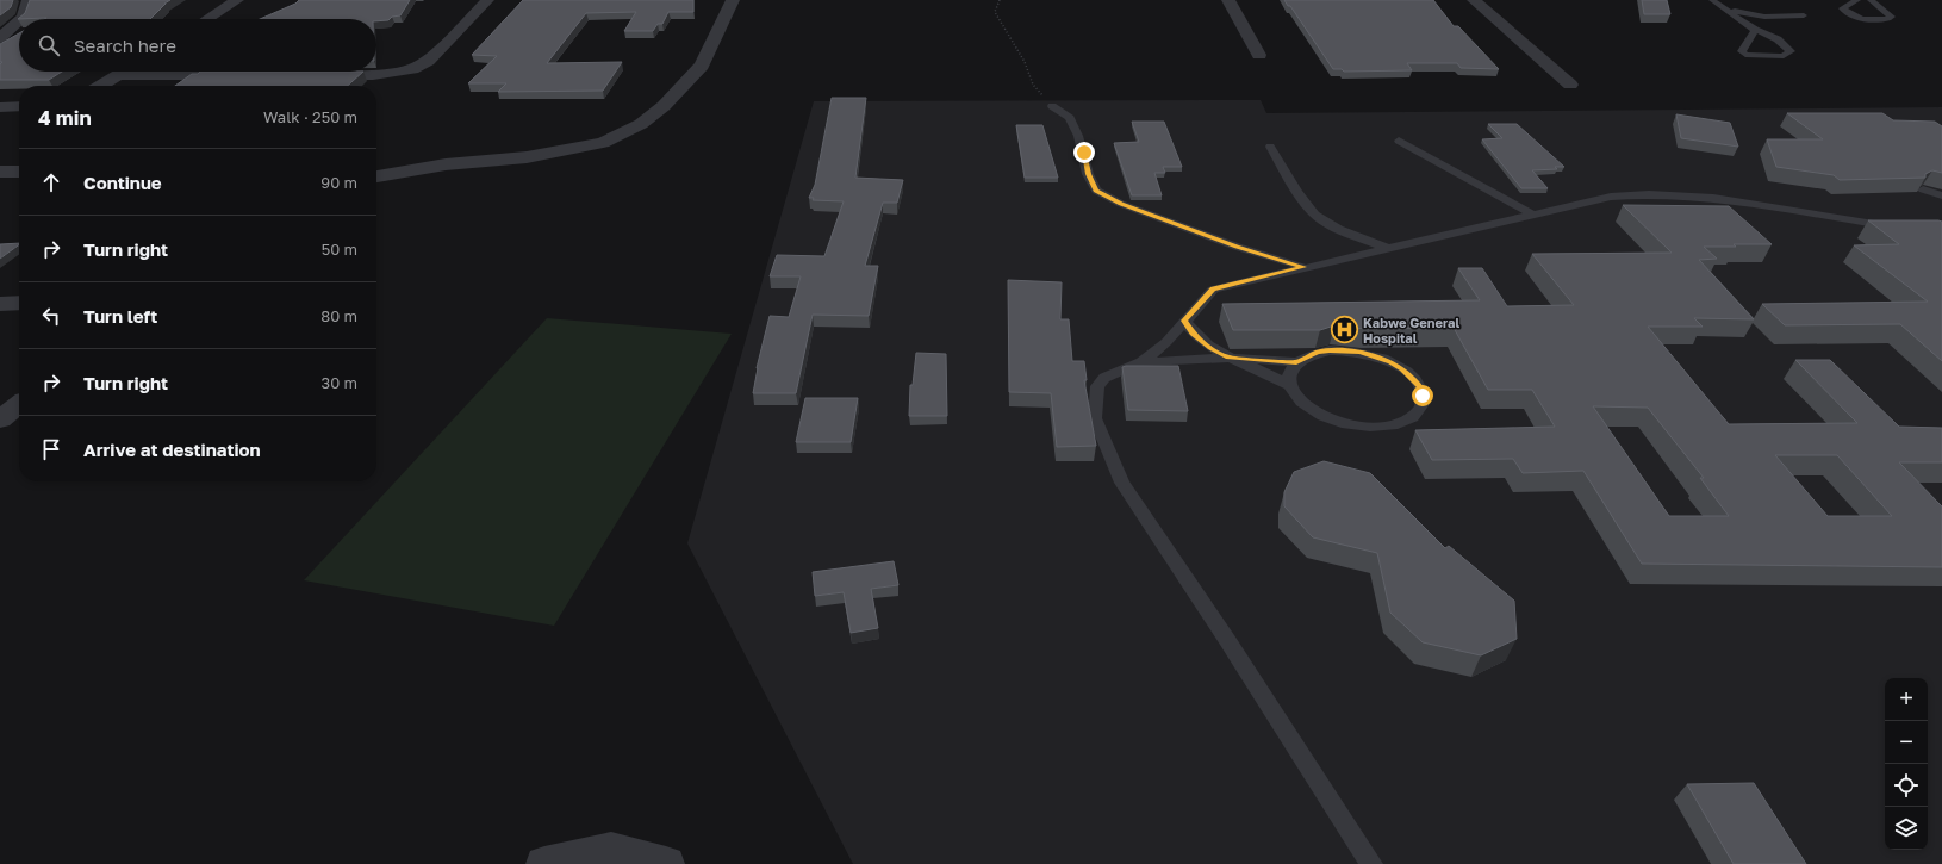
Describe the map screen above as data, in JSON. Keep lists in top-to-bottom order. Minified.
{"places":{"hospital":["Kabwe General Hospital"]},"page":{"search":"Search here","heading":["4 min","Walk · 250 m"],"list":[["Continue","90 m"],["Turn right","50 m"],["Turn left","80 m"],["Turn right","30 m"],"Arrive at destination"],"map_buttons":["+","−"]}}
